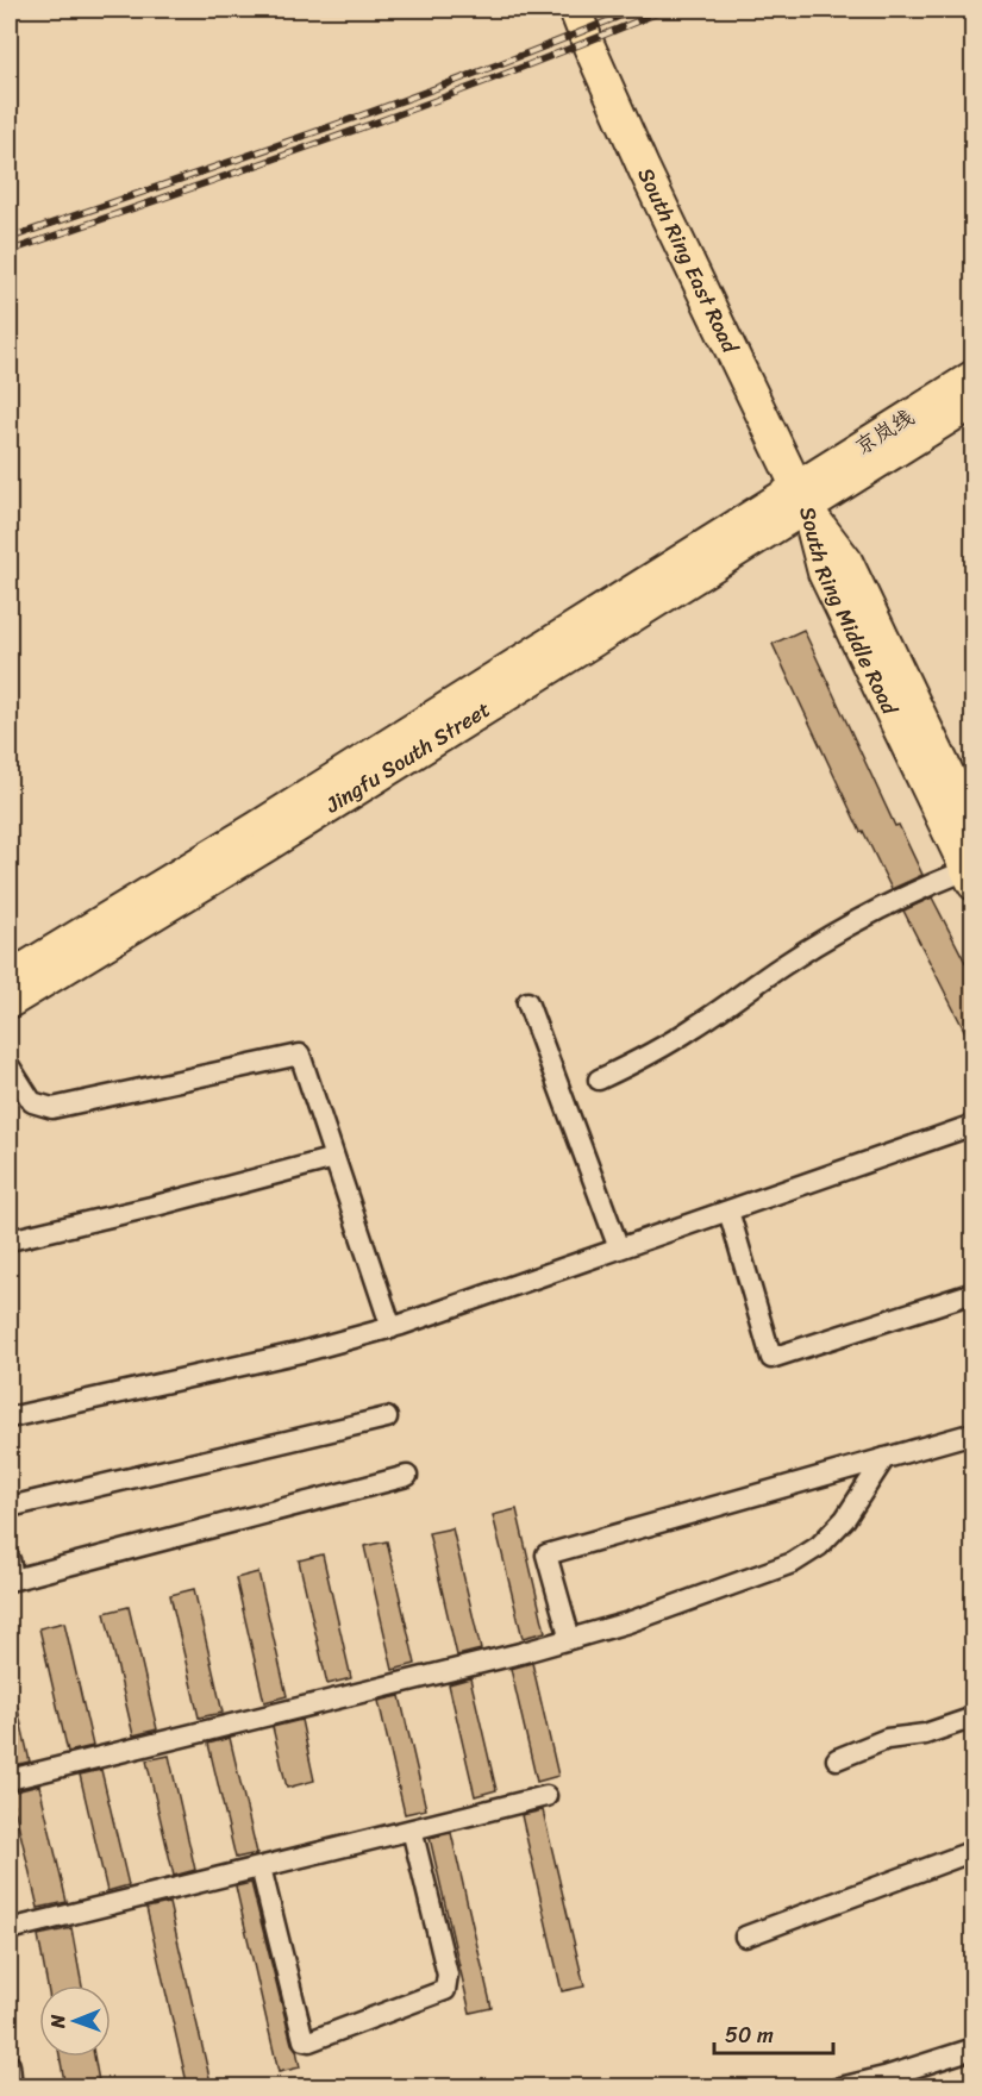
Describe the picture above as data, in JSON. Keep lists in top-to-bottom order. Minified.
{"streets":{"highway":["South Ring East Road","京岚线","South Ring Middle Road","Jingfu South Street"]},"crossings":[["South Ring East Road","京岚线"],["South Ring East Road","South Ring Middle Road"],["South Ring East Road","Jingfu South Street"],["京岚线","South Ring Middle Road"],["京岚线","Jingfu South Street"],["South Ring Middle Road","Jingfu South Street"]],"scale_bar":"50 m","north":"left"}
